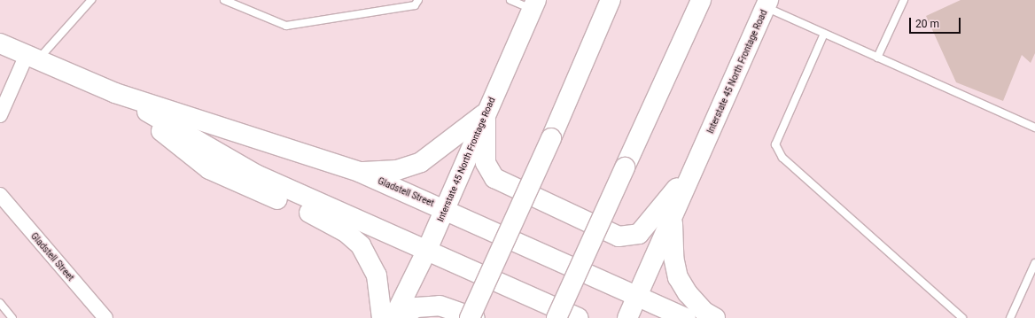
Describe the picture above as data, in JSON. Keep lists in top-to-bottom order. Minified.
{"streets":{"main road":["Interstate 45 North Frontage Road","Gladstell Street"]},"crossings":[["Interstate 45 North Frontage Road","Gladstell Street"]],"scale_bar":"20 m"}
